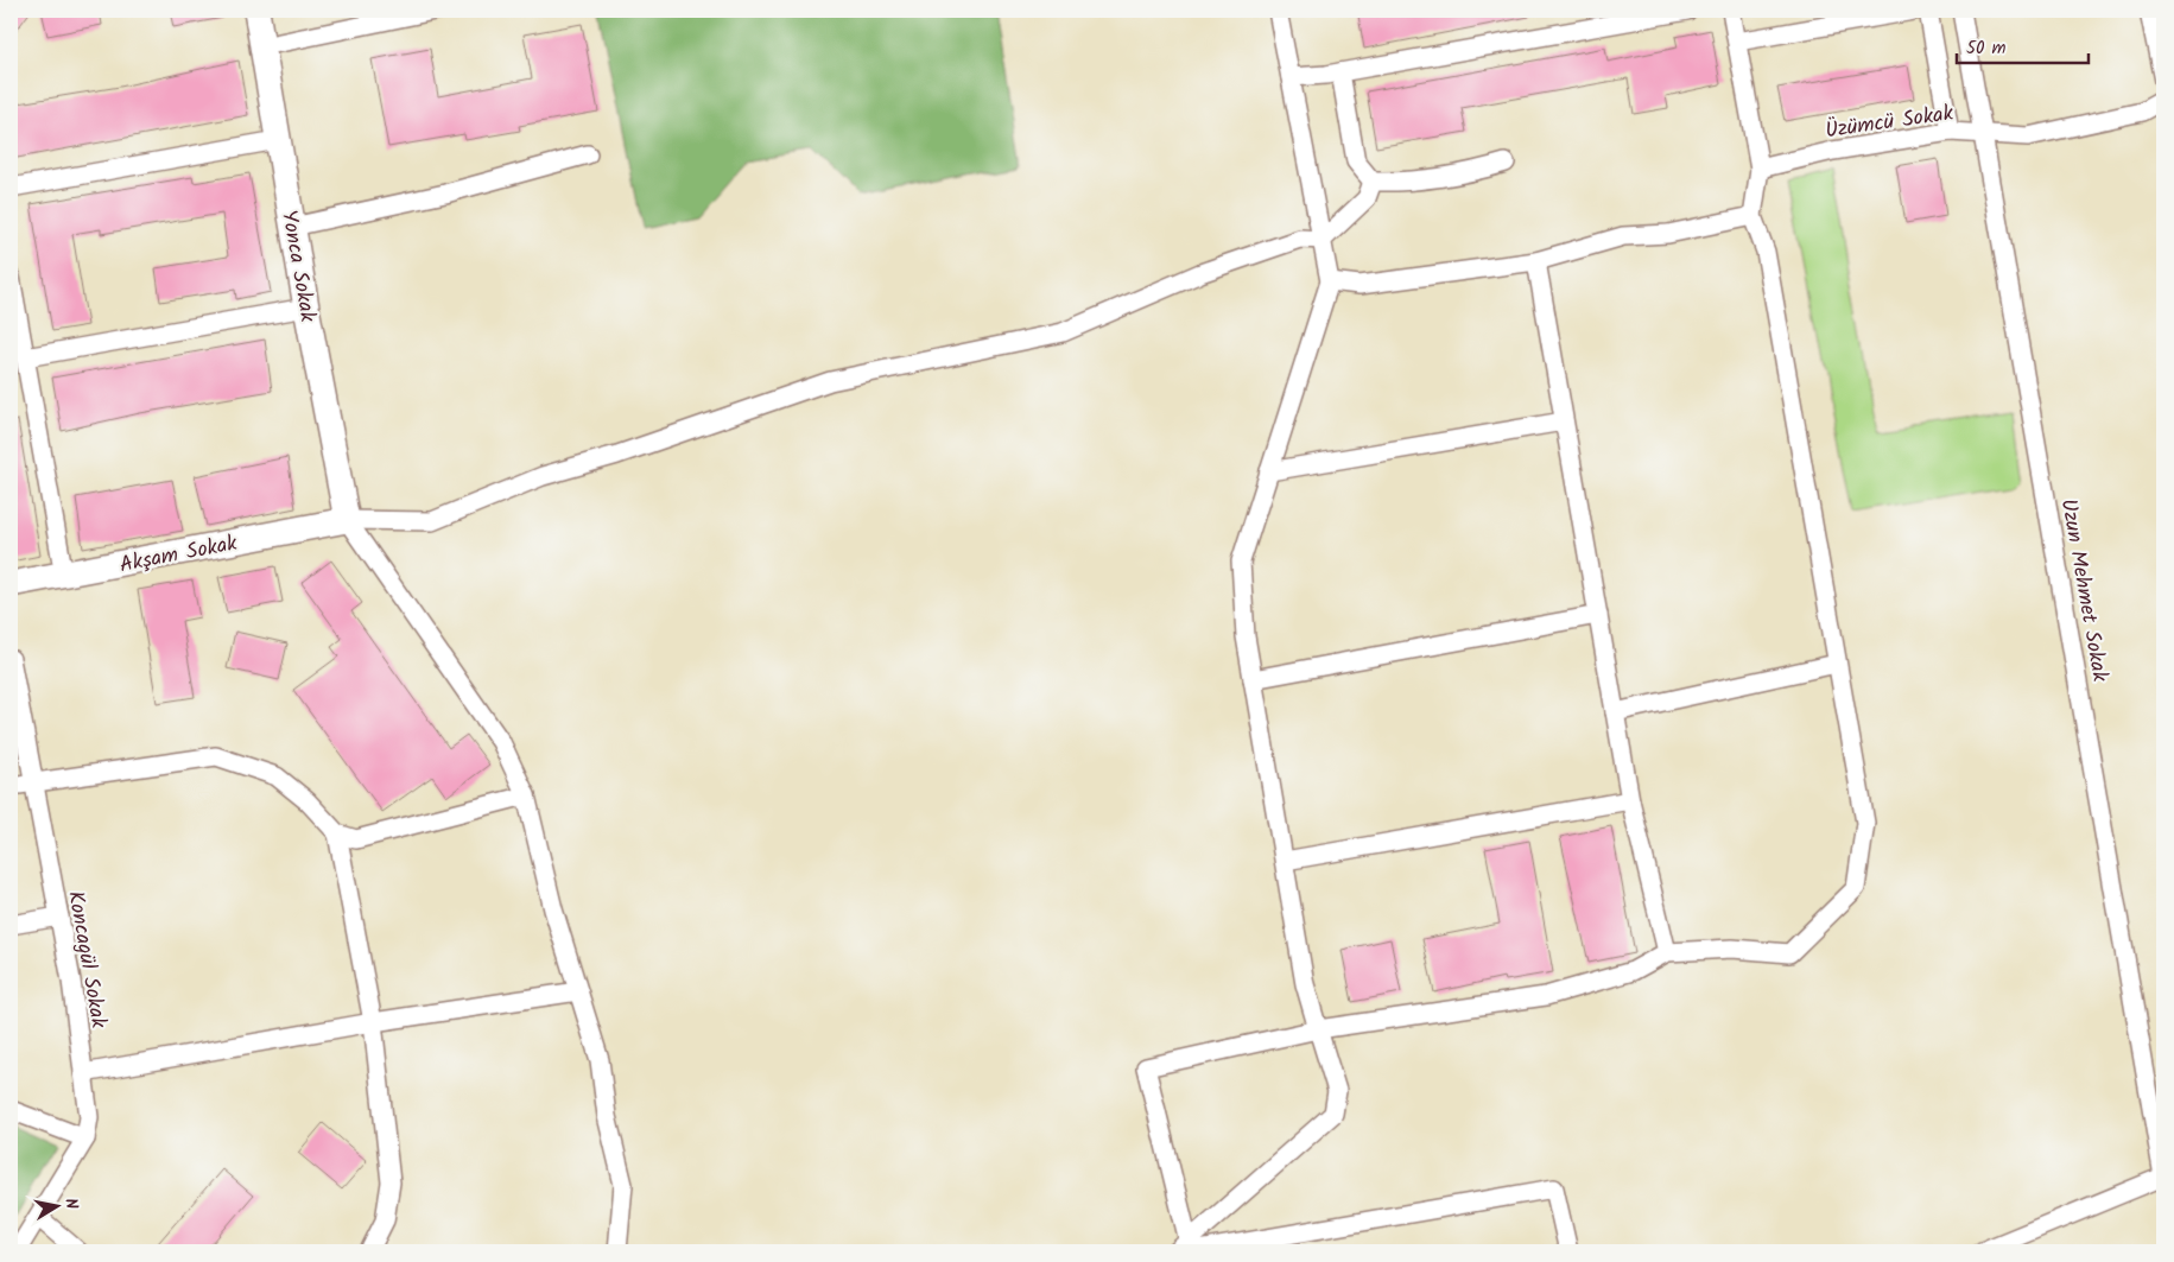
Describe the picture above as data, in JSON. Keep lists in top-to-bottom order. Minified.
{"streets":{"street":["Üzümcü Sokak","Yonca Sokak","Akşam Sokak","Uzun Mehmet Sokak","Koncagül Sokak"]},"crossings":[["Üzümcü Sokak","Uzun Mehmet Sokak"],["Yonca Sokak","Akşam Sokak"]],"scale_bar":"50 m","north":"right"}
